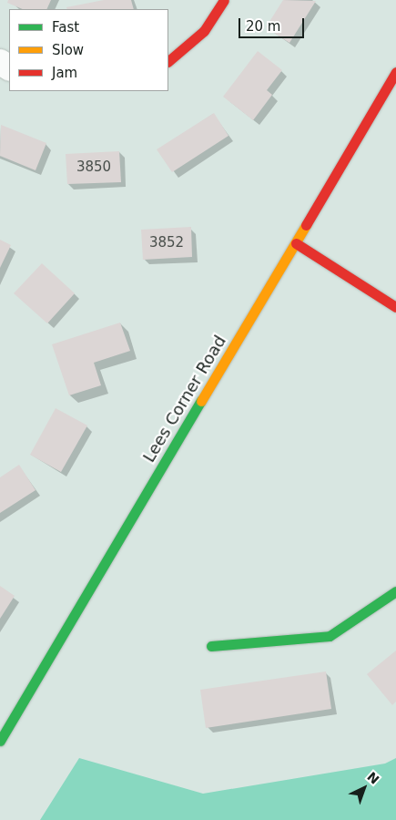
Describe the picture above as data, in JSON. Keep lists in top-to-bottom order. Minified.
{"streets":{"street":["Lees Corner Road"]},"house_numbers":["3850","3852"],"legend":["Fast","Slow","Jam"],"scale_bar":"20 m","north":"top right"}
